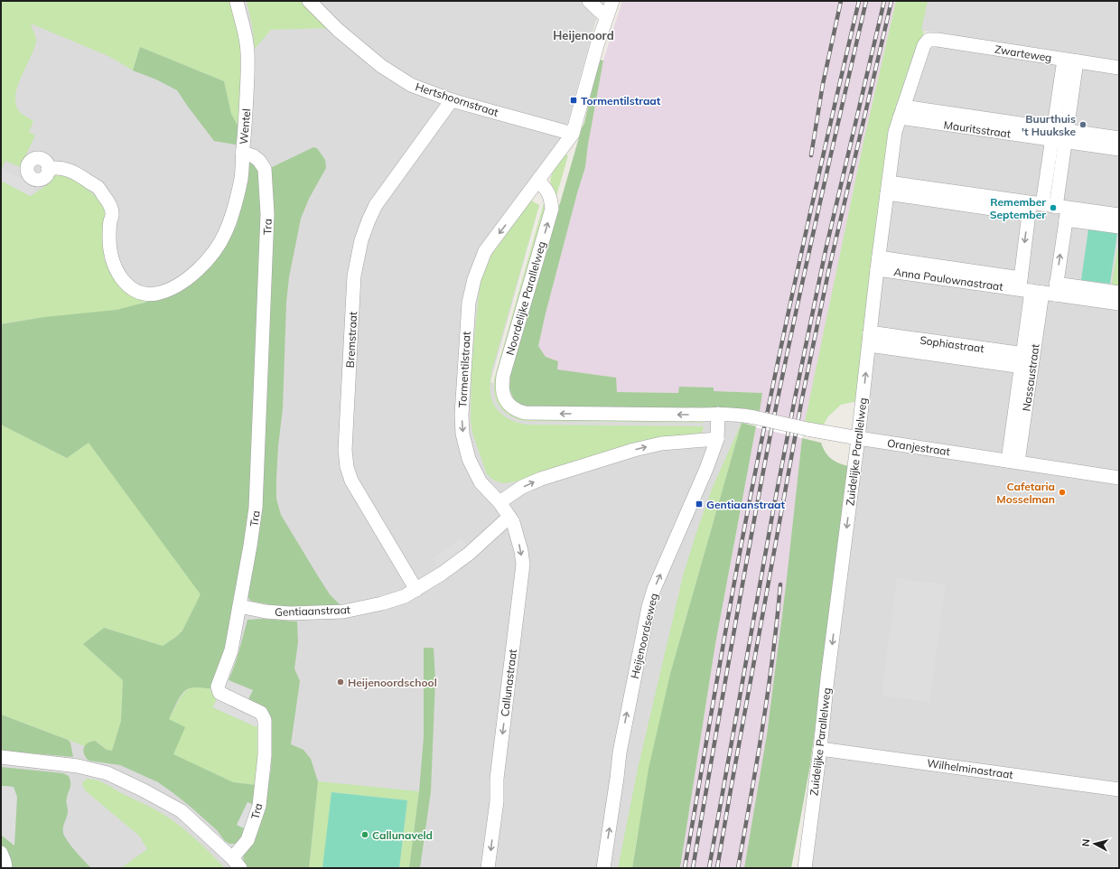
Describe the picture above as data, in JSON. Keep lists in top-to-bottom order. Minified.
{"streets":{"street":["Zwarteweg","Hertshoornstraat","Wentel","Mauritsstraat","Tra","Anna Paulownastraat","Noordelijke Parallelweg","Bremstraat","Sophiastraat","Tormentilstraat","Nassaustraat","Oranjestraat","Zuidelijke Parallelweg","Gentiaanstraat","Heijenoordseweg","Callunastraat","Wilhelminastraat"]},"crossings":[["Zwarteweg","Nassaustraat"],["Zwarteweg","Zuidelijke Parallelweg"],["Hertshoornstraat","Bremstraat"],["Wentel","Tra"],["Mauritsstraat","Nassaustraat"],["Mauritsstraat","Zuidelijke Parallelweg"],["Tra","Gentiaanstraat"],["Anna Paulownastraat","Nassaustraat"],["Anna Paulownastraat","Zuidelijke Parallelweg"],["Noordelijke Parallelweg","Tormentilstraat"],["Noordelijke Parallelweg","Oranjestraat"],["Noordelijke Parallelweg","Heijenoordseweg"],["Bremstraat","Gentiaanstraat"],["Sophiastraat","Nassaustraat"],["Sophiastraat","Zuidelijke Parallelweg"],["Tormentilstraat","Callunastraat"],["Nassaustraat","Oranjestraat"],["Oranjestraat","Zuidelijke Parallelweg"],["Oranjestraat","Heijenoordseweg"],["Zuidelijke Parallelweg","Wilhelminastraat"],["Gentiaanstraat","Callunastraat"]],"one_way":["Tormentilstraat","Heijenoordseweg","Callunastraat"],"districts":["Heijenoord"],"places":{"transit":["Tormentilstraat","Gentiaanstraat"],"other":["Buurthuis 't Huukske","Remember September","Cafetaria Mosselman","Heijenoordschool","Callunaveld"]},"north":"left"}
